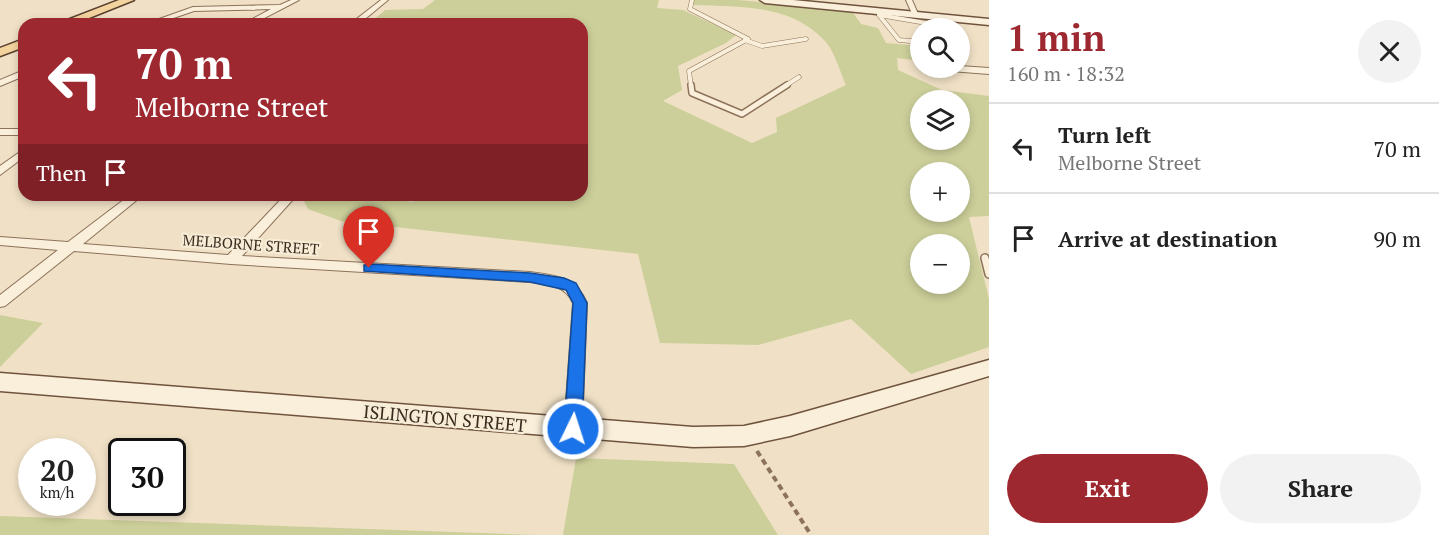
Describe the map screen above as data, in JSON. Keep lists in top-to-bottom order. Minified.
{"streets":{"street":["MELBORNE STREET","ISLINGTON STREET"]},"crossings":[["MELBORNE STREET","ISLINGTON STREET"]],"page":{"heading":["1 min","160 m · 18:32"],"map_buttons":["+","−"],"turn":["70 m","Melborne Street"],"list":[{"name":"Turn left","note":"Melborne Street","value":"70 m"},{"name":"Arrive at destination","value":"90 m"}],"then":"Then","speed":"20 km/h","limit":"30","buttons":["Exit","Share"]}}
